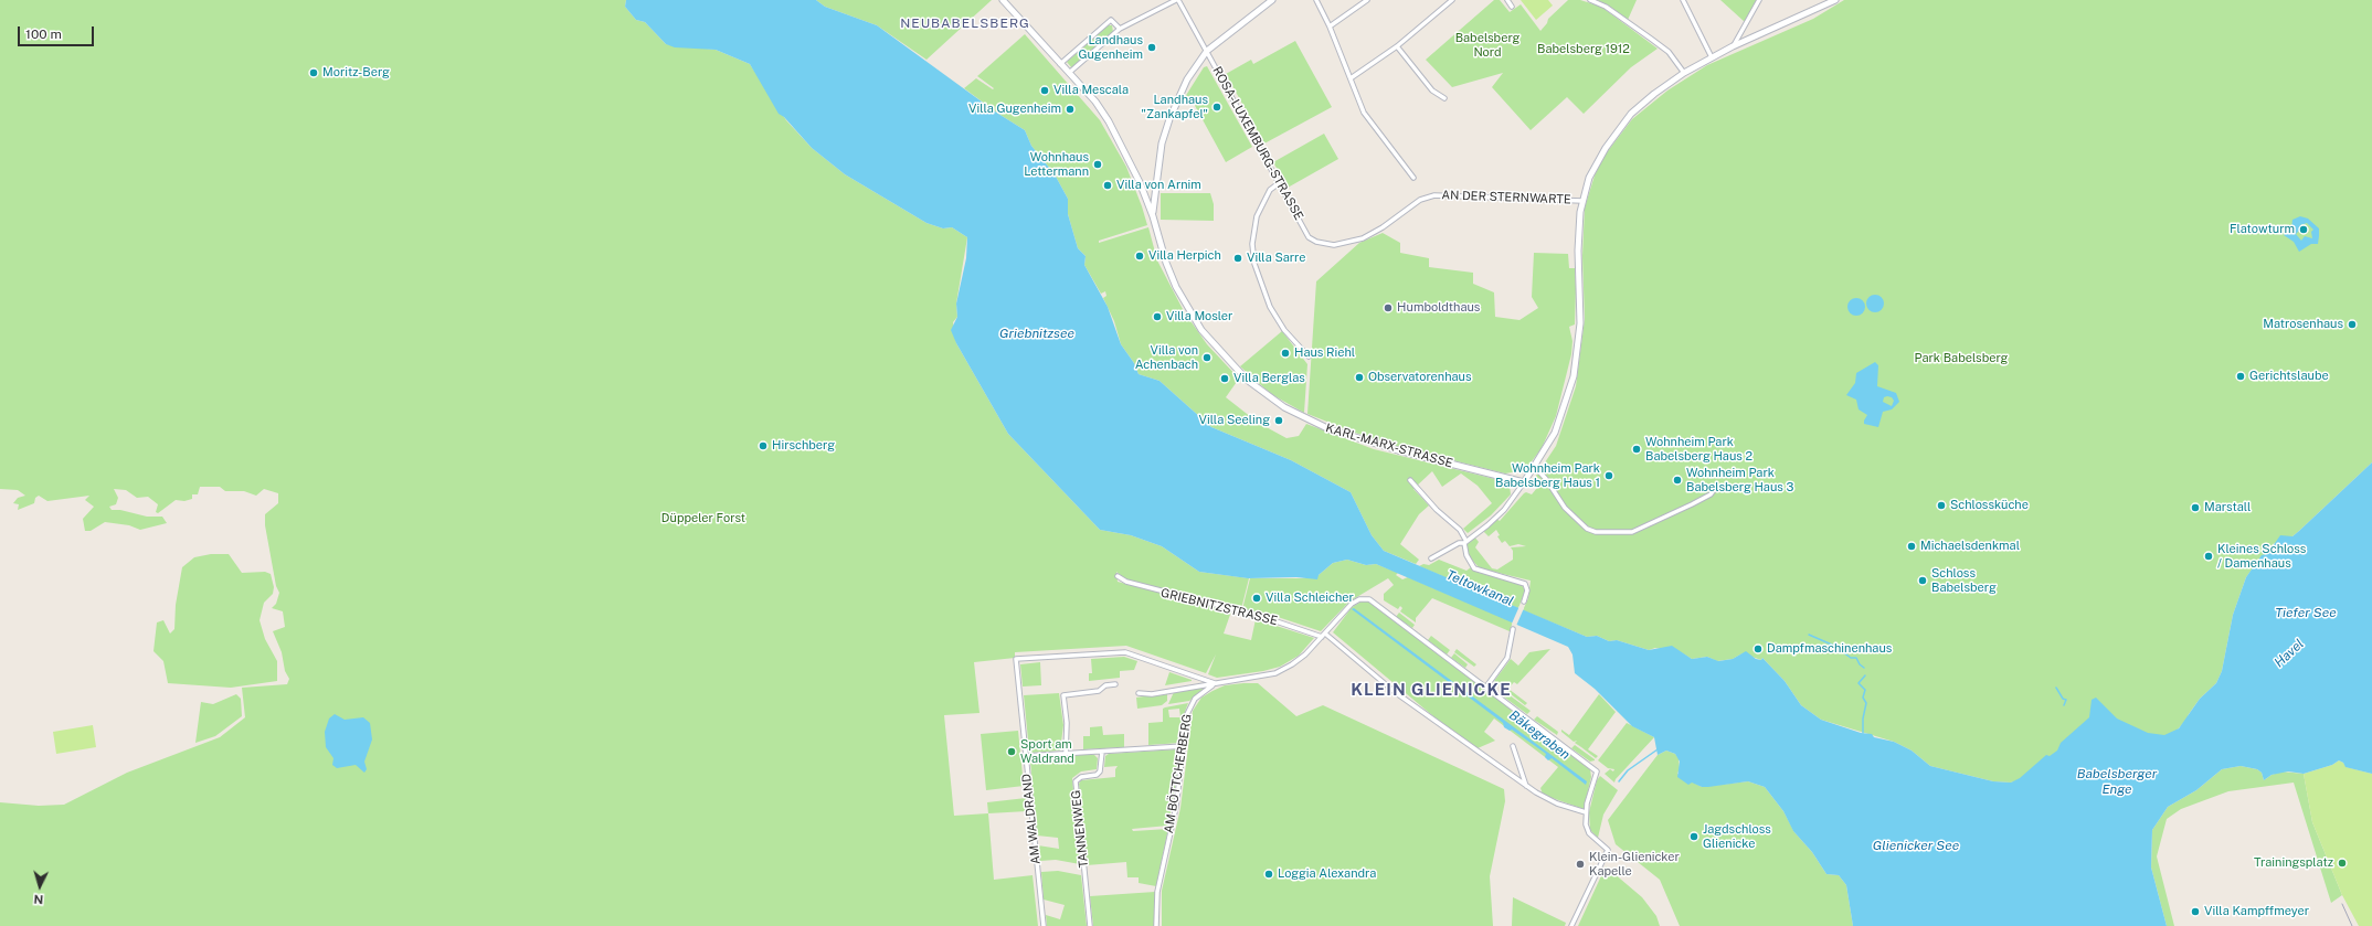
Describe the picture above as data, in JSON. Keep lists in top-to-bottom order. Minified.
{"streets":{"street":["ROSA-LUXEMBURG-STRASSE","AN DER STERNWARTE","KARL-MARX-STRASSE","GRIEBNITZSTRASSE","AM BÖTTCHERBERG","AM WALDRAND","TANNENWEG"]},"crossings":[["ROSA-LUXEMBURG-STRASSE","AN DER STERNWARTE"],["AM BÖTTCHERBERG","AM WALDRAND"]],"districts":["NEUBABELSBERG","KLEIN GLIENICKE"],"water":["Griebnitzsee","Teltowkanal","Tiefer See","Havel","Bäkegraben","Babelsberger Enge","Glienicker See"],"parks":["Babelsberg Nord","Babelsberg 1912","Park Babelsberg","Düppeler Forst"],"places":["Landhaus Gugenheim","Moritz-Berg","Villa Mescala","Landhaus \"Zankapfel\"","Villa Gugenheim","Wohnhaus Lettermann","Villa von Arnim","Flatowturm","Villa Herpich","Villa Sarre","Humboldthaus","Villa Mosler","Matrosenhaus","Haus Riehl","Villa von Achenbach","Gerichtslaube","Observatorenhaus","Villa Berglas","Villa Seeling","Hirschberg","Wohnheim Park Babelsberg Haus 2","Wohnheim Park Babelsberg Haus 1","Wohnheim Park Babelsberg Haus 3","Schlossküche","Marstall","Michaelsdenkmal","Kleines Schloss / Damenhaus","Schloss Babelsberg","Villa Schleicher","Dampfmaschinenhaus","Sport am Waldrand","Jagdschloss Glienicke","Trainingsplatz","Klein-Glienicker Kapelle","Loggia Alexandra","Villa Kampffmeyer"],"scale_bar":"100 m","north":"bottom"}
